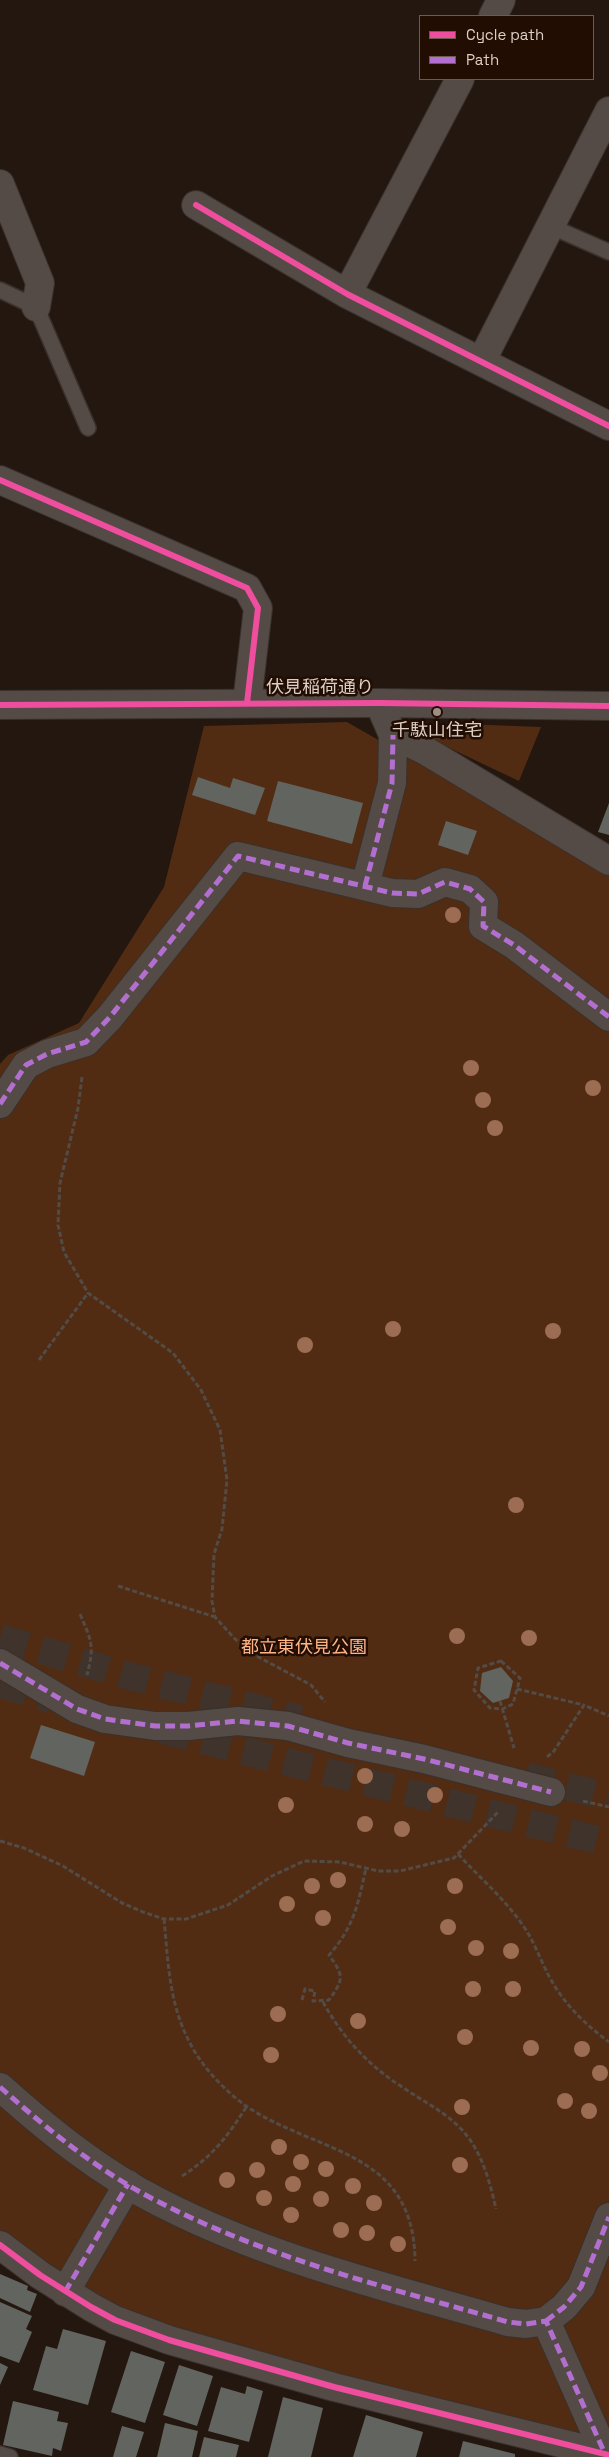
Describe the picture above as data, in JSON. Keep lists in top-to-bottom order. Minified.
{"streets":{"street":["伏見稲荷通り"]},"parks":["都立東伏見公園"],"places":["千駄山住宅"],"legend":["Cycle path","Path"]}
